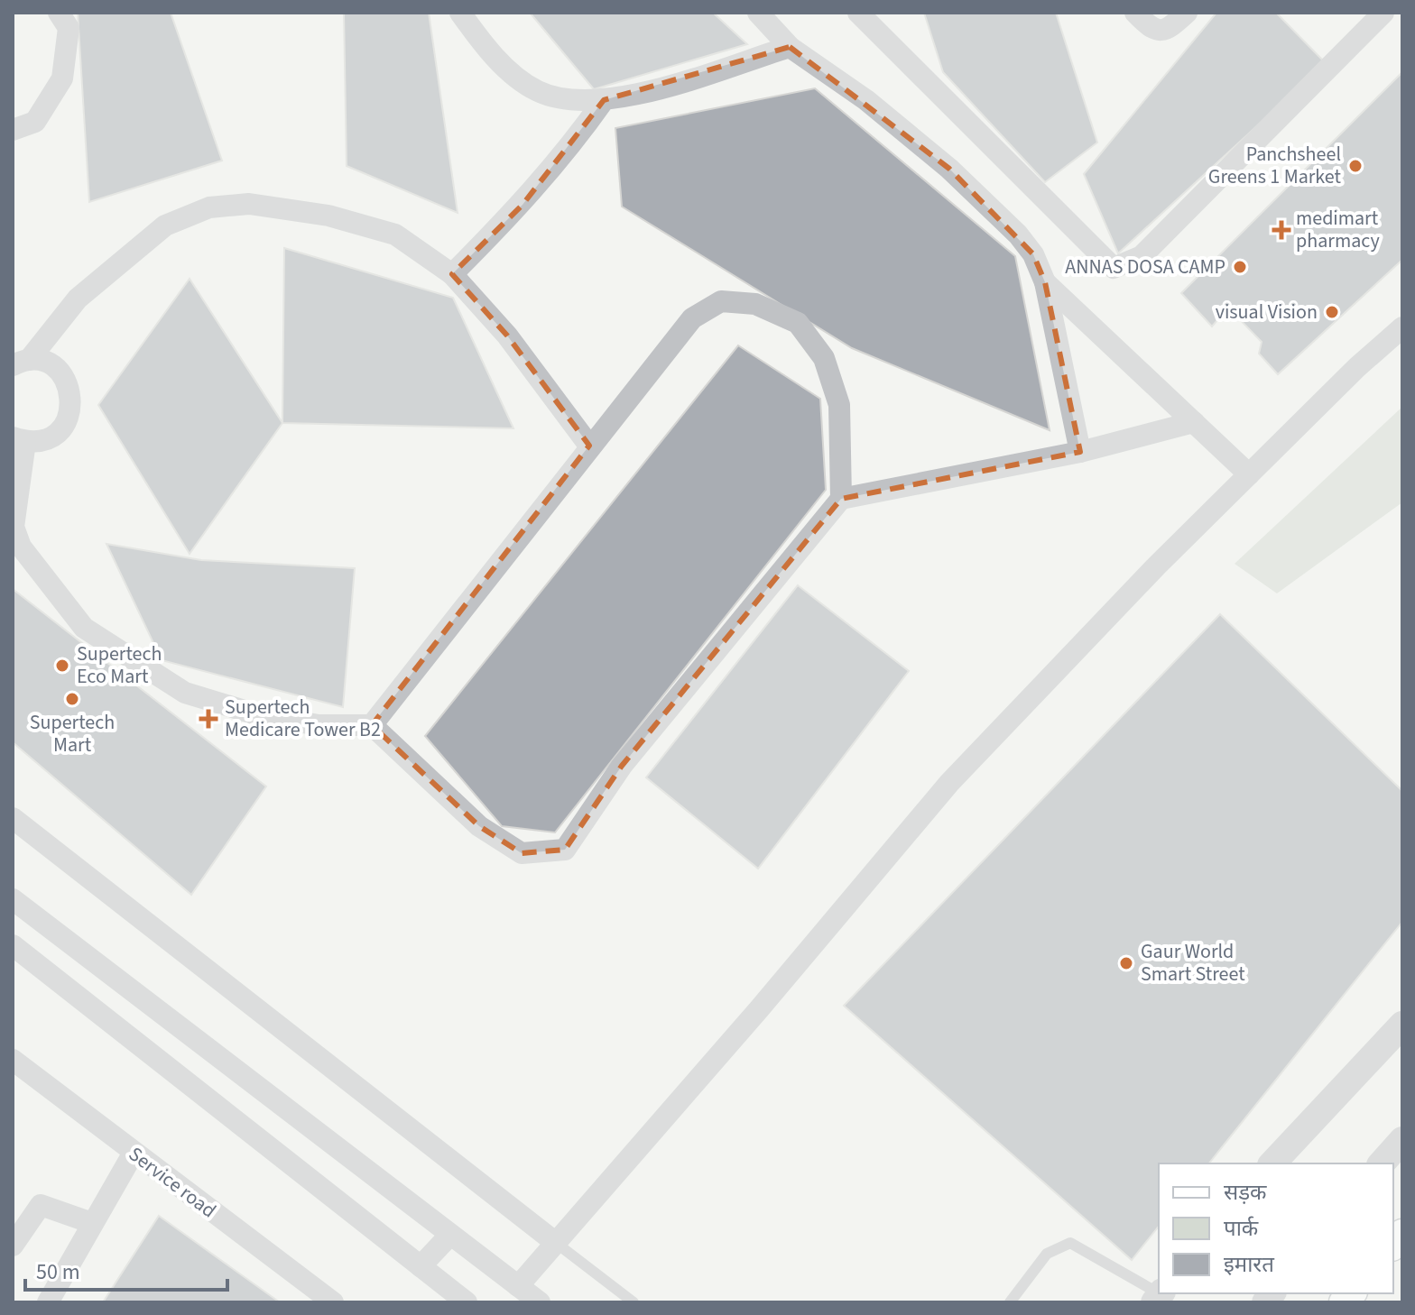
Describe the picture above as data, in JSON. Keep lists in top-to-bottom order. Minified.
{"streets":{"street":["Service road"]},"places":{"other":["Panchsheel Greens 1 Market","ANNAS DOSA CAMP","visual Vision","Supertech Eco Mart","Supertech Mart","Gaur World Smart Street"],"health":["medimart pharmacy","Supertech Medicare Tower B2"]},"legend":["सड़क","पार्क","इमारत"],"scale_bar":"50 m"}
